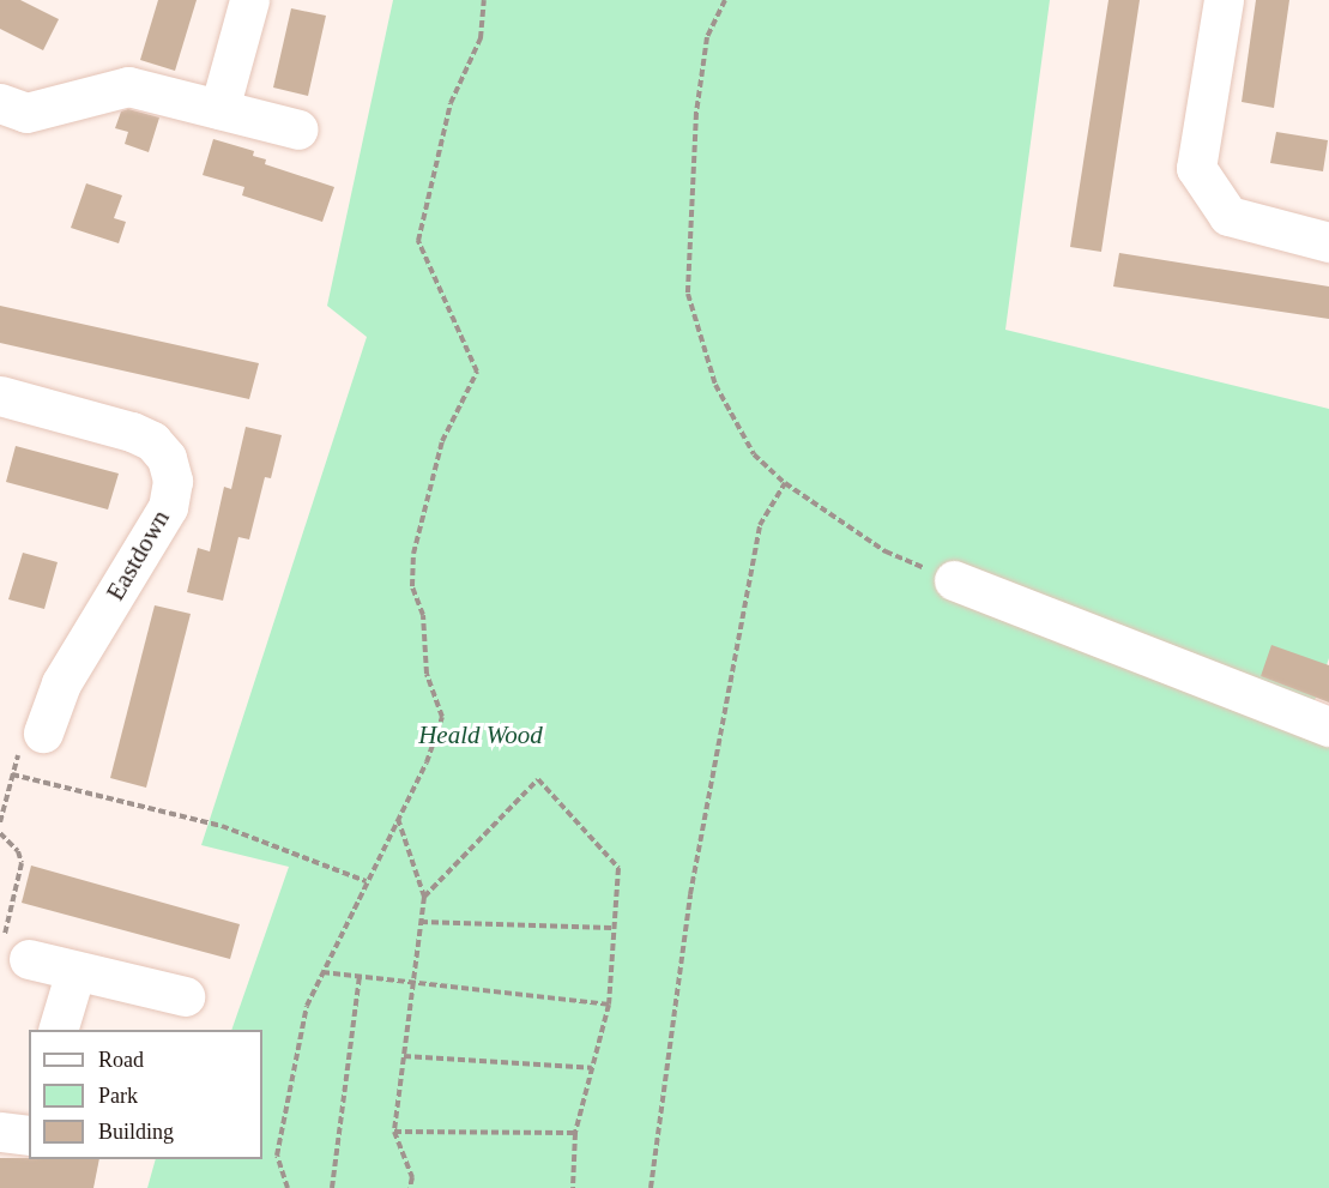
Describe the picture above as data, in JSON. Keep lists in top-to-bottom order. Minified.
{"streets":{"street":["Eastdown"]},"parks":["Heald Wood"],"legend":["Road","Park","Building"]}
